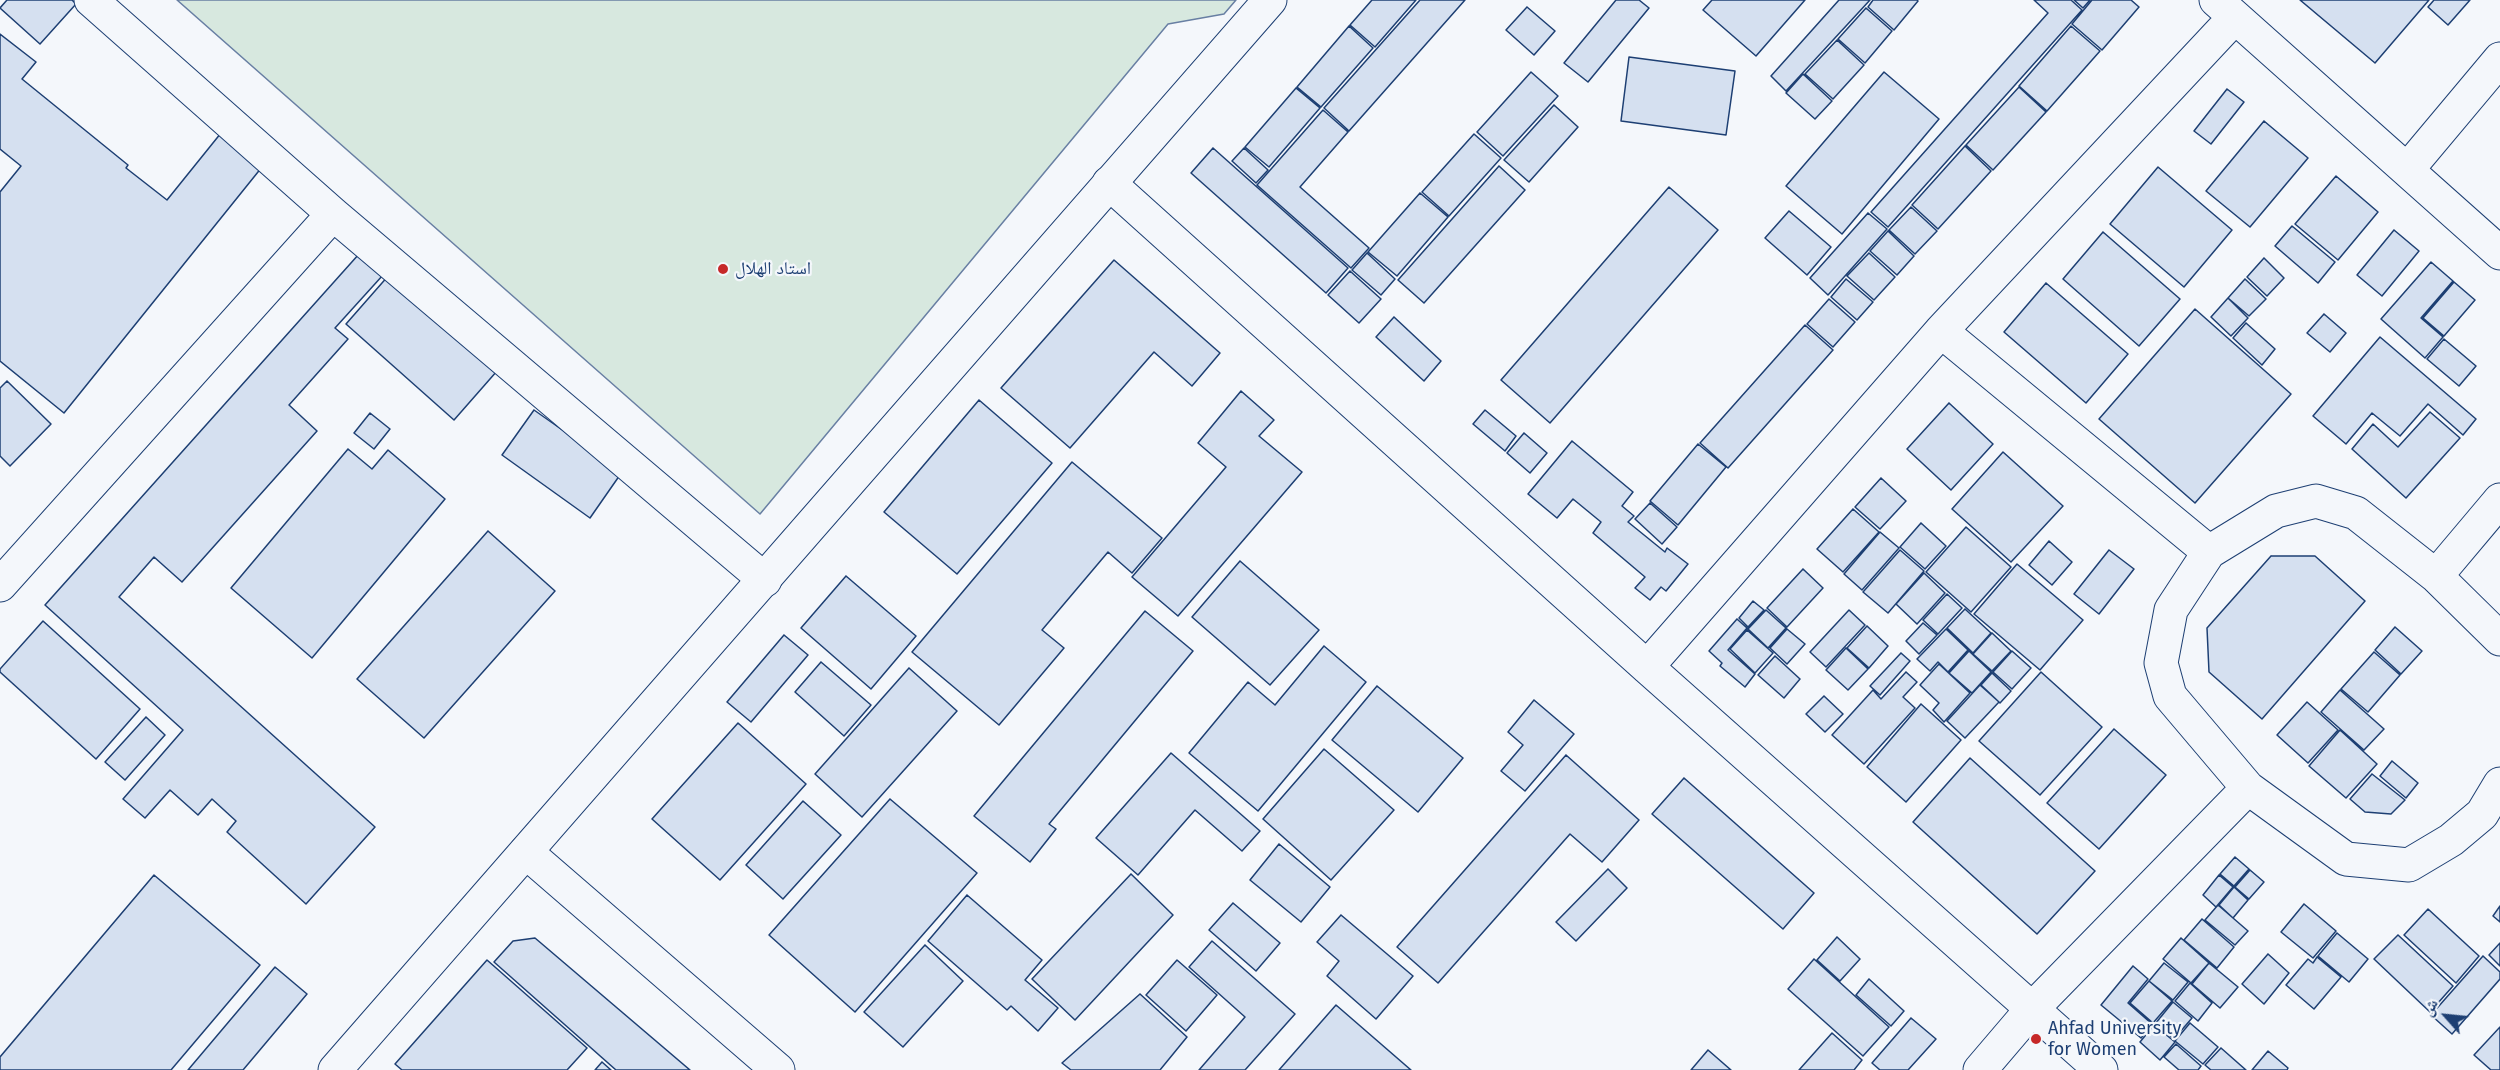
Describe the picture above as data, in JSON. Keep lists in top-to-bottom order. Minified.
{"places":["استاد الهلال","Ahfad University for Women"],"north":"top left"}
